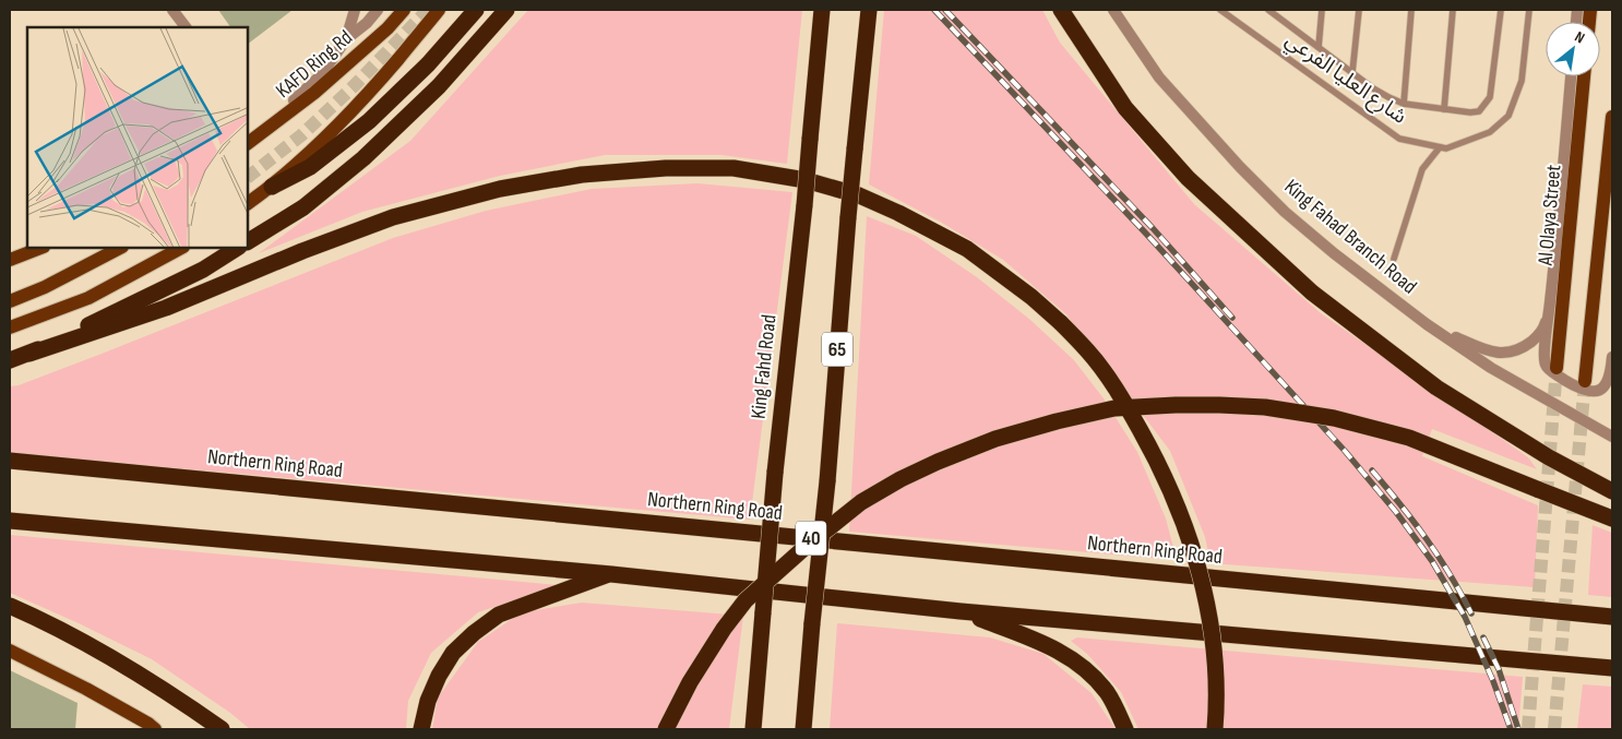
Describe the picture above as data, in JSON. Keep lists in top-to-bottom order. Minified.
{"streets":{"highway":["65","King Fahd Road","Northern Ring Road","40"],"main road":["KAFD Ring Rd","Al Olaya Street"],"street":["King Fahad Branch Road"],"lane":["شارع العليا الفرعي"]},"north":"top right"}
